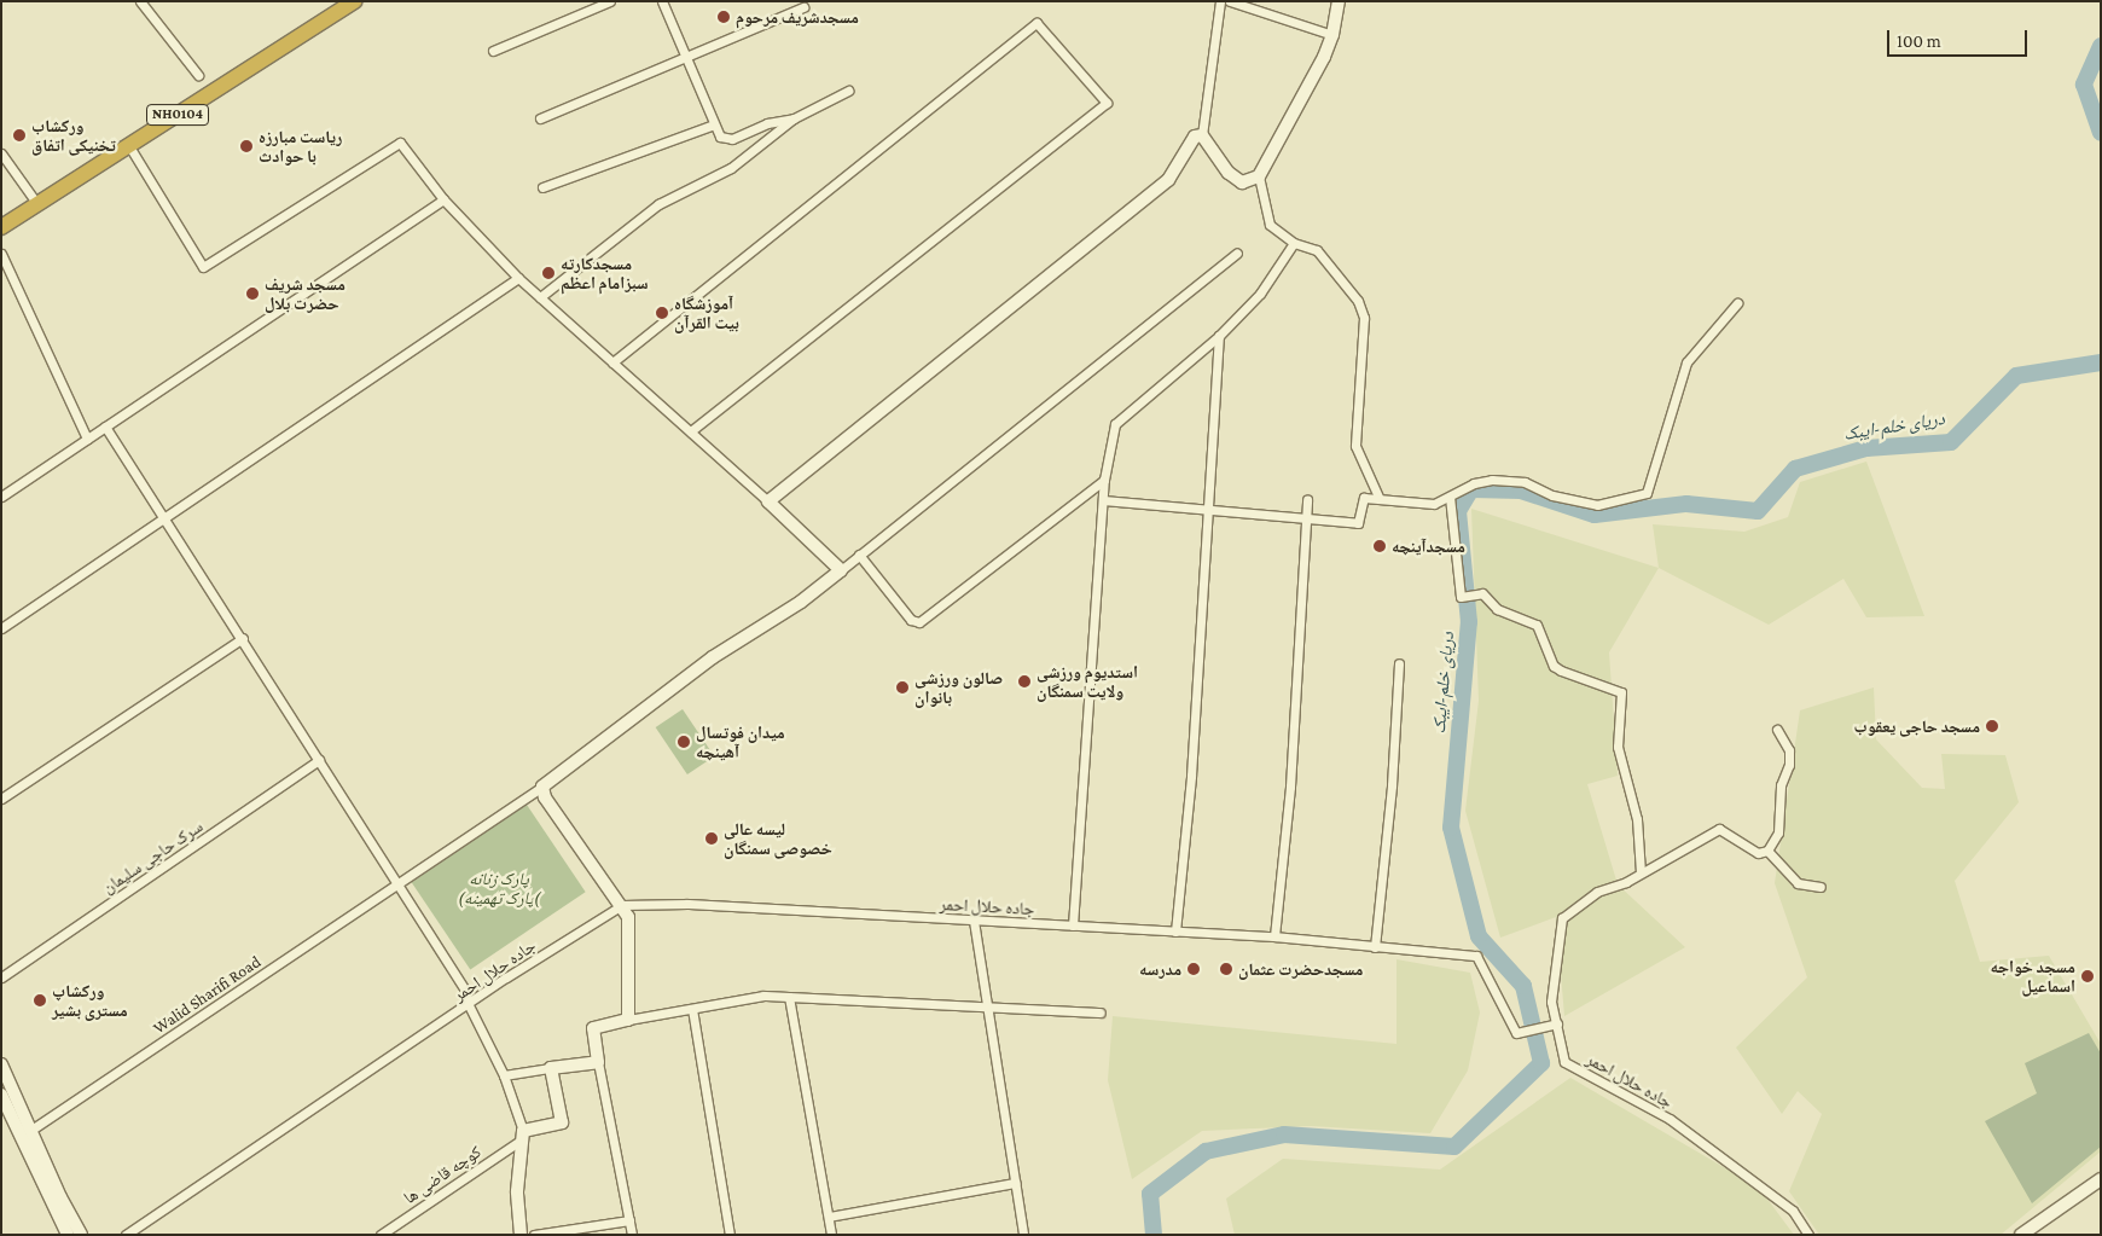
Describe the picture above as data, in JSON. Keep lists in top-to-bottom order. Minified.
{"streets":{"highway":["NH0104"],"street":["سرک حاجی سلیمان","جاده حلال احمر","Walid Sharifi Road","کوچه قاضی ها"]},"water":["دریای خلم-ایبک"],"parks":["پارک زنانه (پارک تهمینه("],"places":["مسجدشریف مرحوم","ورکشاب تخنیکی اتفاق","ریاست مبارزه با حوادث","مسجدکارته سبزامام اعظم","مسجد شریف حضرت بلال","آموزشگاه بیت القرآن","مسجدآینچه","استدیوم ورزشی ولایت سمنگان","صالون ورزشی بانوان","مسجد حاجی یعقوب","میدان فوتسال آهینچه","لیسه عالی خصوصی سمنگان","مدرسه","مسجدحضرت عثمان","مسجد خواجه اسماعیل","ورکشاپ مستری بشیر"],"scale_bar":"100 m"}
